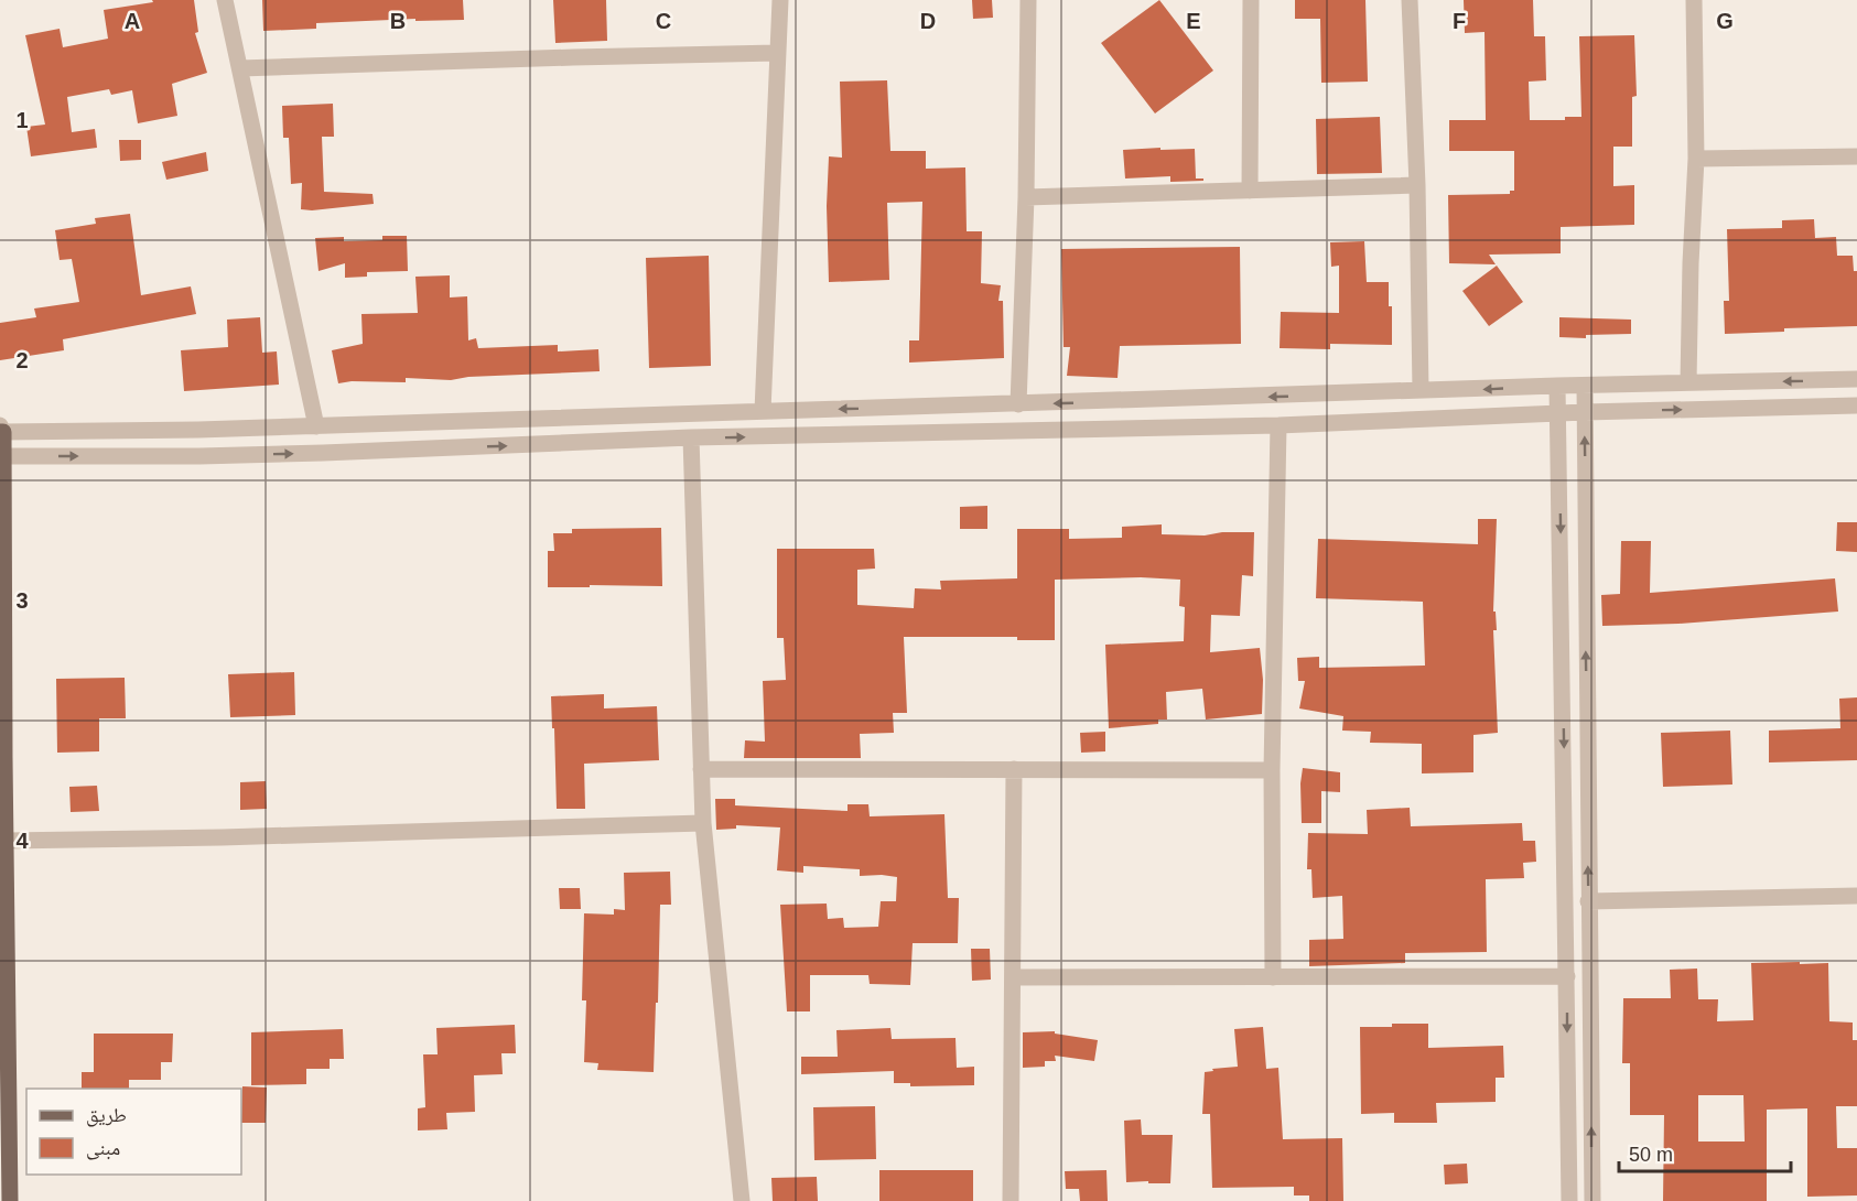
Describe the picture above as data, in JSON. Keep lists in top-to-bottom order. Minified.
{"legend":["طريق","مبنى"],"scale_bar":"50 m","grid":{"columns":["A","B","C","D","E","F","G"],"rows":["1","2","3","4"]}}
